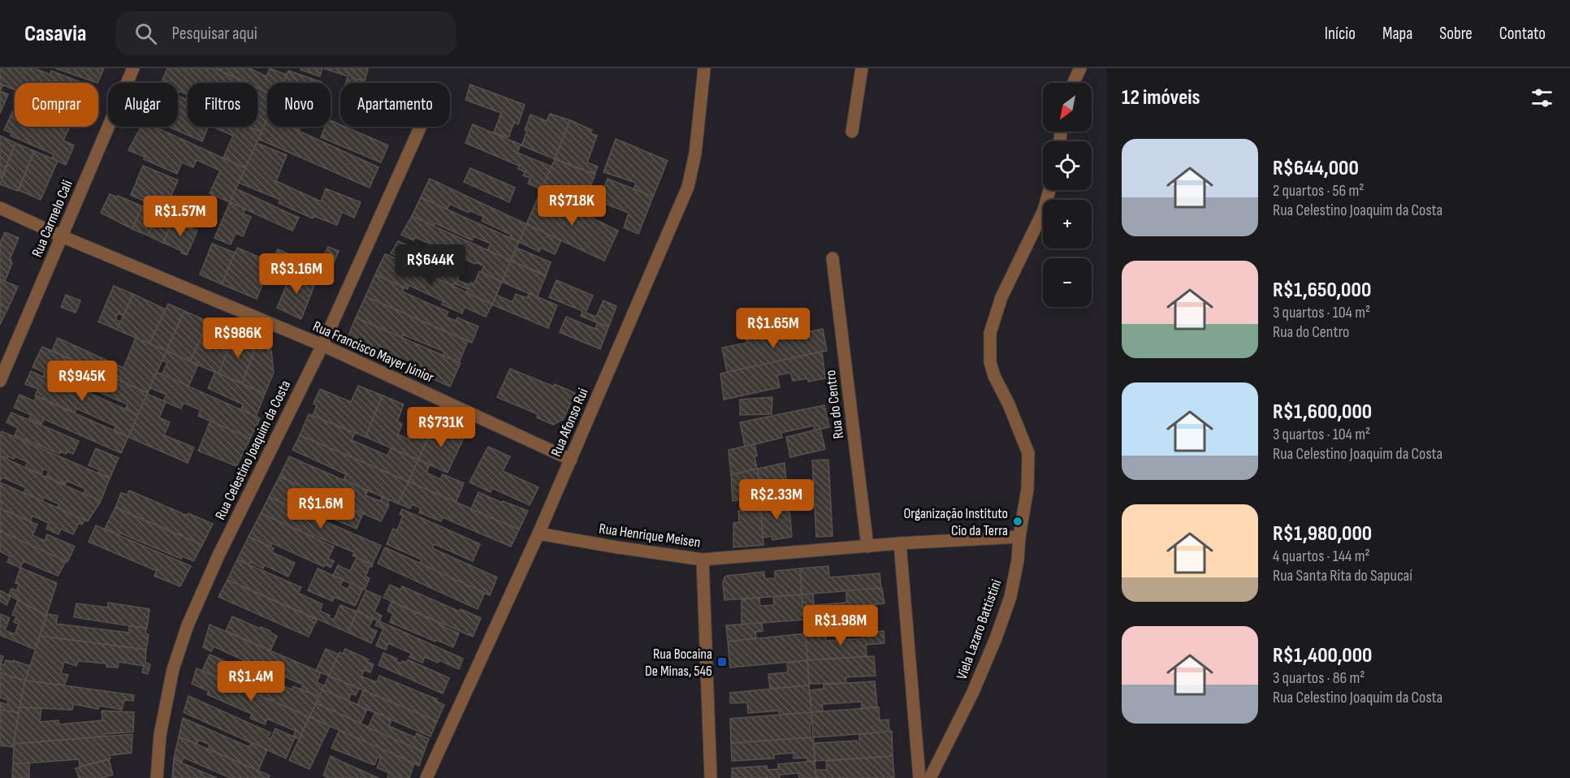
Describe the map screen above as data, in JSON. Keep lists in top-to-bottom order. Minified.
{"streets":{"street":["Rua Carmelo Cali","Rua Francisco Mayer Júnior","Rua do Centro","Rua Afonso Rui","Rua Celestino Joaquim da Costa","Rua Henrique Meisen","Viela Lazaro Battistini"]},"crossings":[["Rua Carmelo Cali","Rua Francisco Mayer Júnior"],["Rua Francisco Mayer Júnior","Rua Afonso Rui"],["Rua Francisco Mayer Júnior","Rua Celestino Joaquim da Costa"],["Rua do Centro","Rua Henrique Meisen"],["Rua Afonso Rui","Rua Henrique Meisen"],["Rua Henrique Meisen","Viela Lazaro Battistini"]],"places":{"other":["Organização Instituto Cio da Terra"],"transit":["Rua Bocaina De Minas, 546"]},"north":"bottom left","page":{"header":"Casavia","search":"Pesquisar aqui","nav":["Início","Mapa","Sobre","Contato"],"heading":"12 imóveis","map_buttons":["+","−"],"chip":["Comprar","Alugar","Filtros","Novo","Apartamento"],"list":[{"name":"R$644,000","note":"2 quartos · 56 m² · Rua Celestino Joaquim da Costa"},{"name":"R$1,650,000","note":"3 quartos · 104 m² · Rua do Centro"},{"name":"R$1,600,000","note":"3 quartos · 104 m² · Rua Celestino Joaquim da Costa"},{"name":"R$1,980,000","note":"4 quartos · 144 m² · Rua Santa Rita do Sapucaí"},{"name":"R$1,400,000","note":"3 quartos · 86 m² · Rua Celestino Joaquim da Costa"}],"price":["R$718K","R$1.57M","R$644K","R$3.16M","R$1.65M","R$986K","R$945K","R$731K","R$2.33M","R$1.6M","R$1.98M","R$1.4M"]}}
